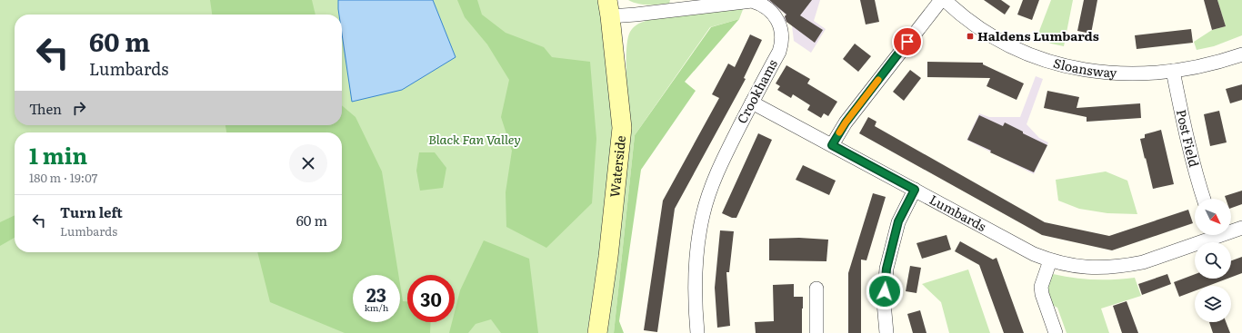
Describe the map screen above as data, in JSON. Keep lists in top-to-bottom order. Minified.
{"streets":{"main road":["Waterside"],"street":["Sloansway","Crookhams","Post Field","Lumbards"]},"crossings":[["Sloansway","Post Field"],["Crookhams","Waterside"],["Crookhams","Lumbards"]],"parks":["Black Fan Valley"],"places":{"transit":["Haldens Lumbards"]},"north":"bottom right","page":{"turn":["60 m","Lumbards"],"then":"Then","heading":["1 min","180 m · 19:07"],"list":[{"name":"Turn left","note":"Lumbards","value":"60 m"}],"speed":"23 km/h","limit":"30"}}
